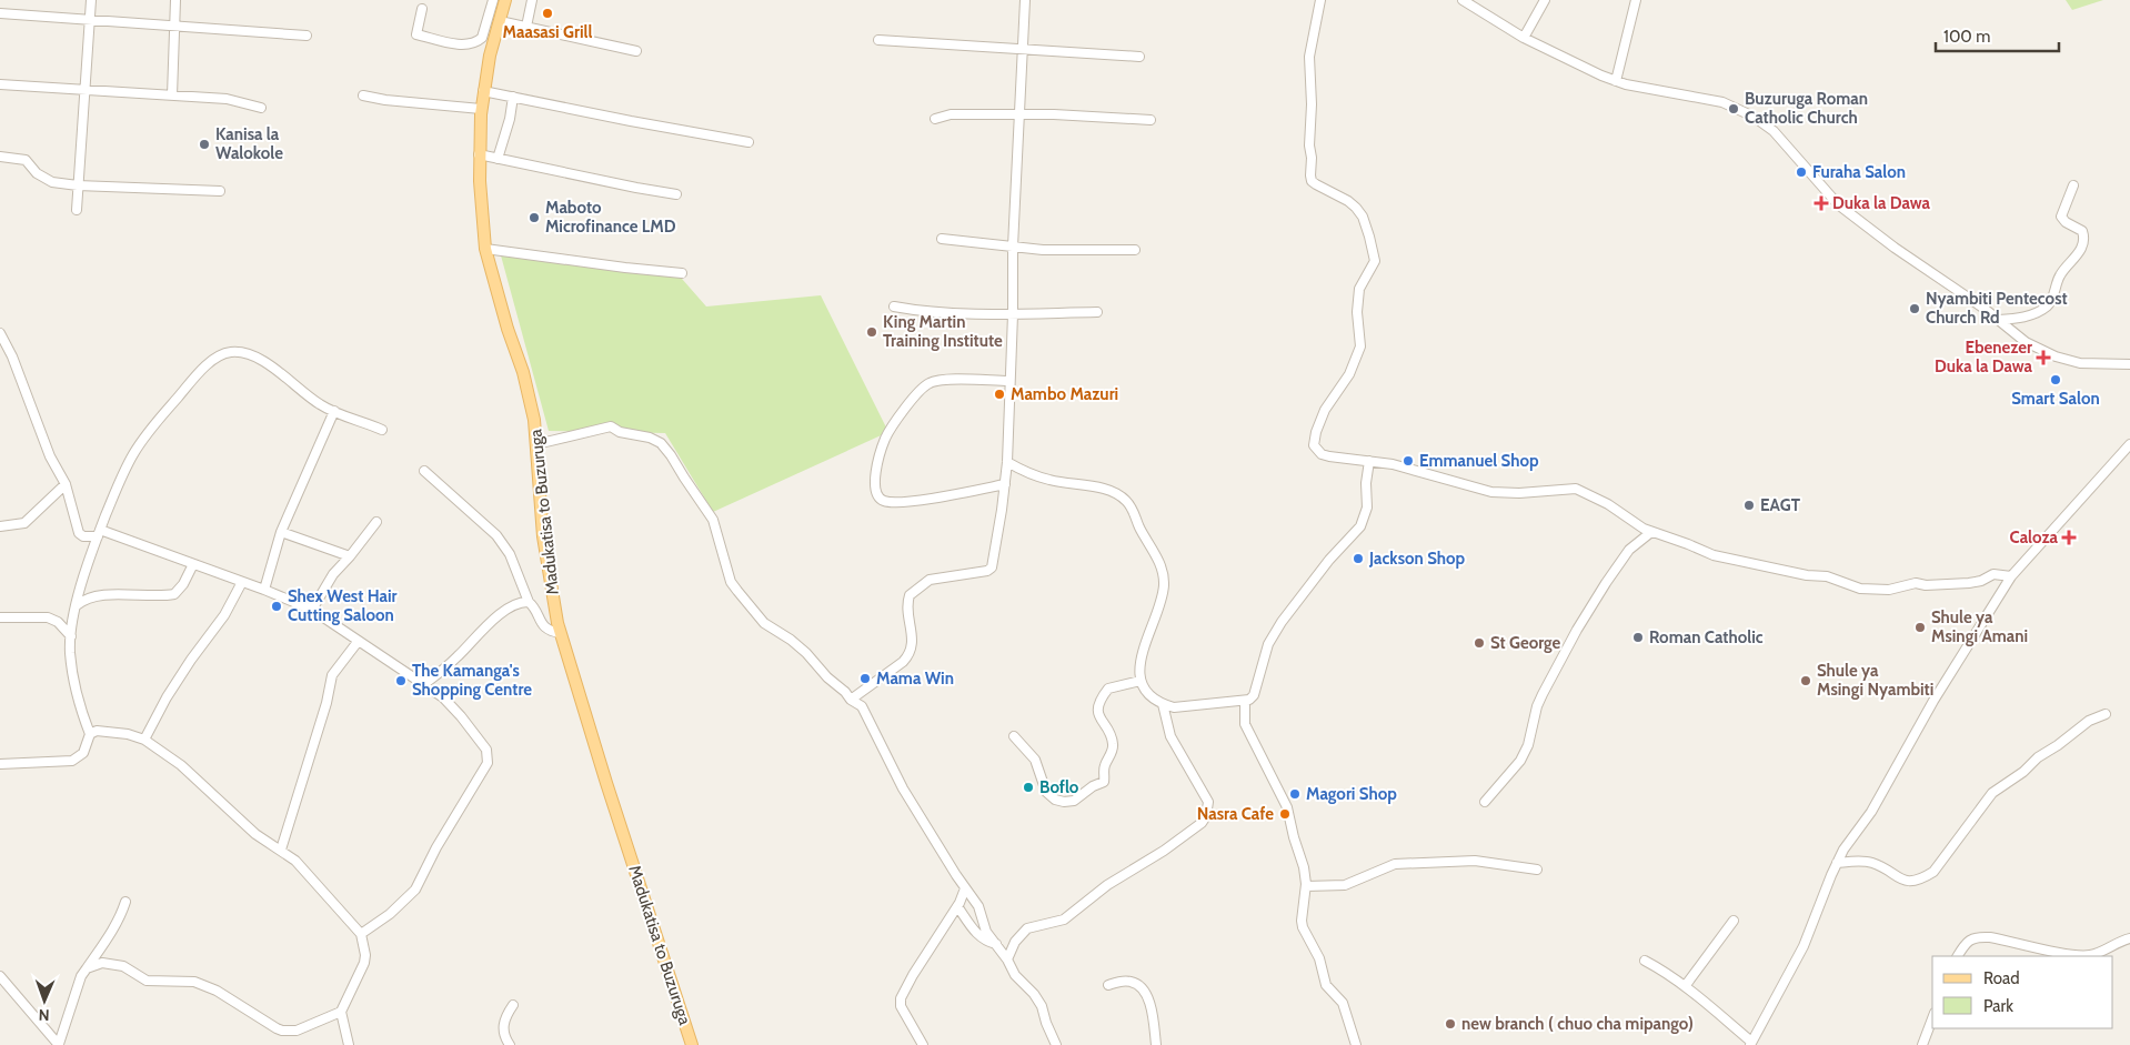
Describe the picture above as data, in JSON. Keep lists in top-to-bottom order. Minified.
{"streets":{"main road":["Madukatisa to Buzuruga"]},"places":{"other":["Maasasi Grill","Buzuruga Roman Catholic Church","Kanisa la Walokole","Furaha Salon","Maboto Microfinance LMD","Nyambiti Pentecost Church Rd","King Martin Training Institute","Smart Salon","Mambo Mazuri","Emmanuel Shop","EAGT","Jackson Shop","Shex West Hair Cutting Saloon","Shule ya Msingi Amani","Roman Catholic","St George","Mama Win","The Kamanga's Shopping Centre","Shule ya Msingi Nyambiti","Boflo","Magori Shop","Nasra Cafe","new branch ( chuo cha mipango)"],"health":["Duka la Dawa","Ebenezer Duka la Dawa","Caloza"]},"legend":["Road","Park"],"scale_bar":"100 m","north":"bottom"}
